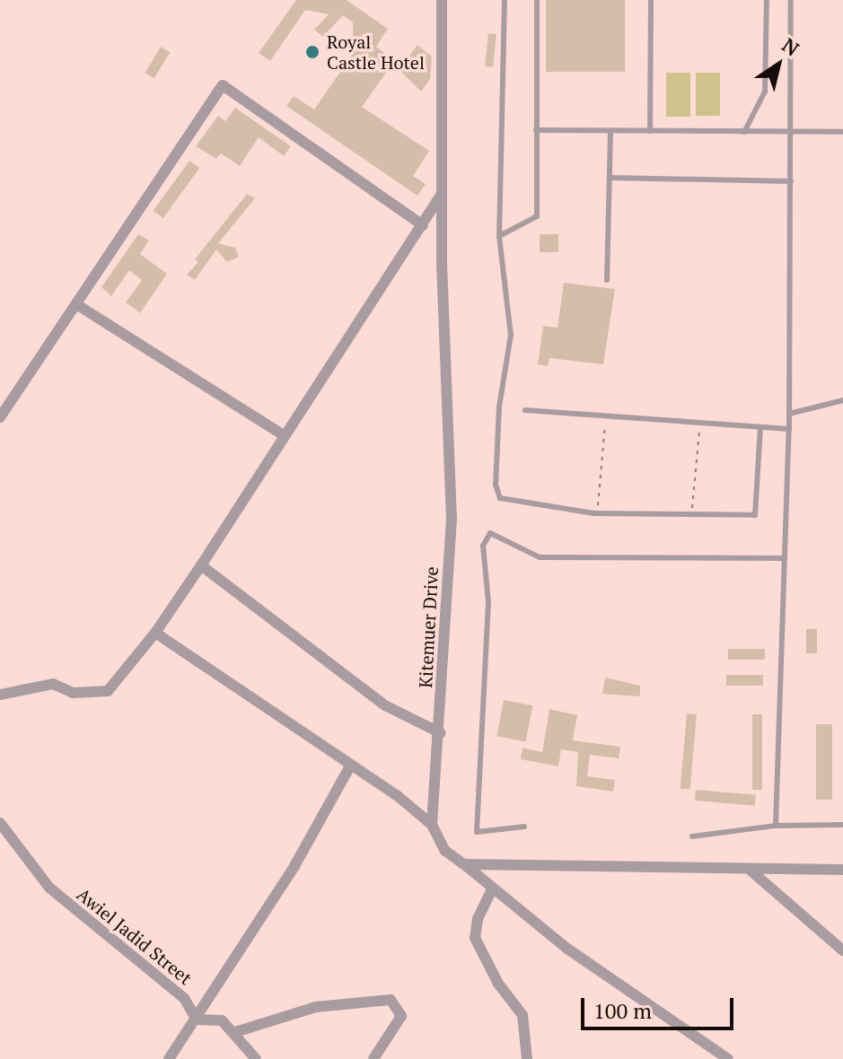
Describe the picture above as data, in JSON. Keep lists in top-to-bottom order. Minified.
{"streets":{"street":["Kitemuer Drive","Awiel Jadid Street"]},"places":["Royal Castle Hotel"],"scale_bar":"100 m","north":"top right"}
